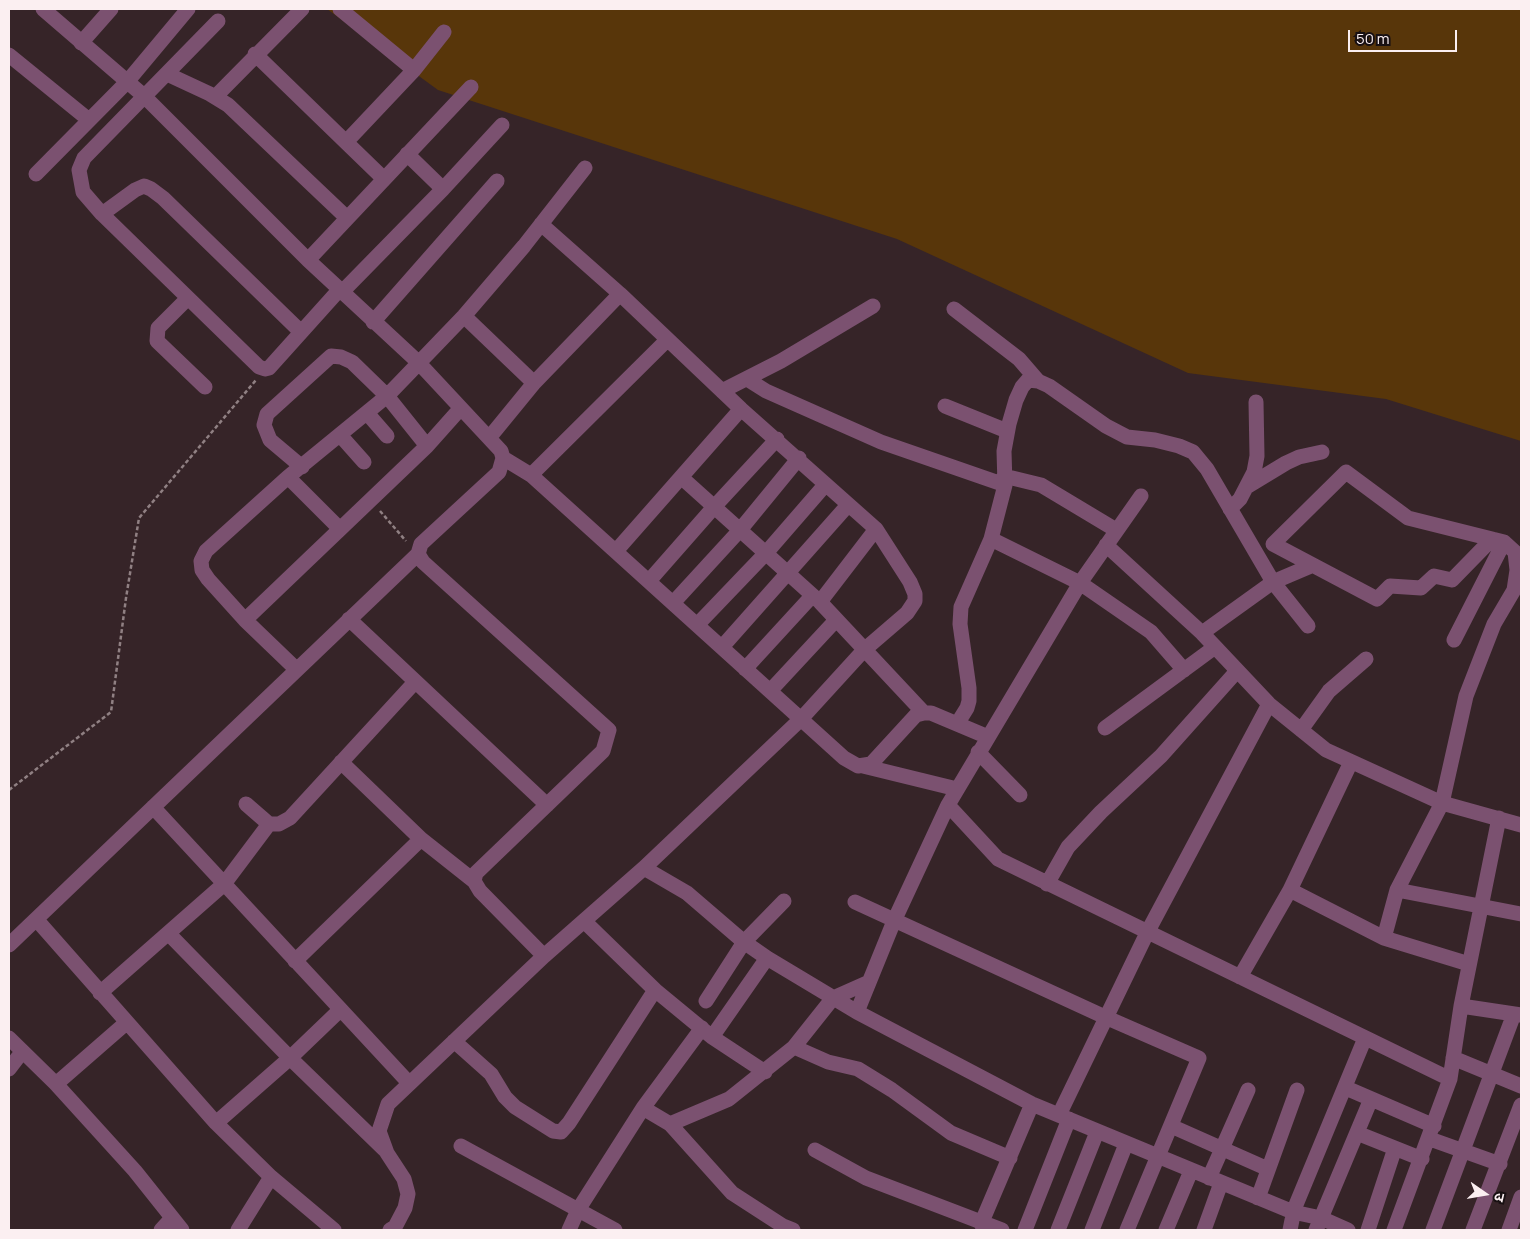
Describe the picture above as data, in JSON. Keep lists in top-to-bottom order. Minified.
{"scale_bar":"50 m","north":"right"}
